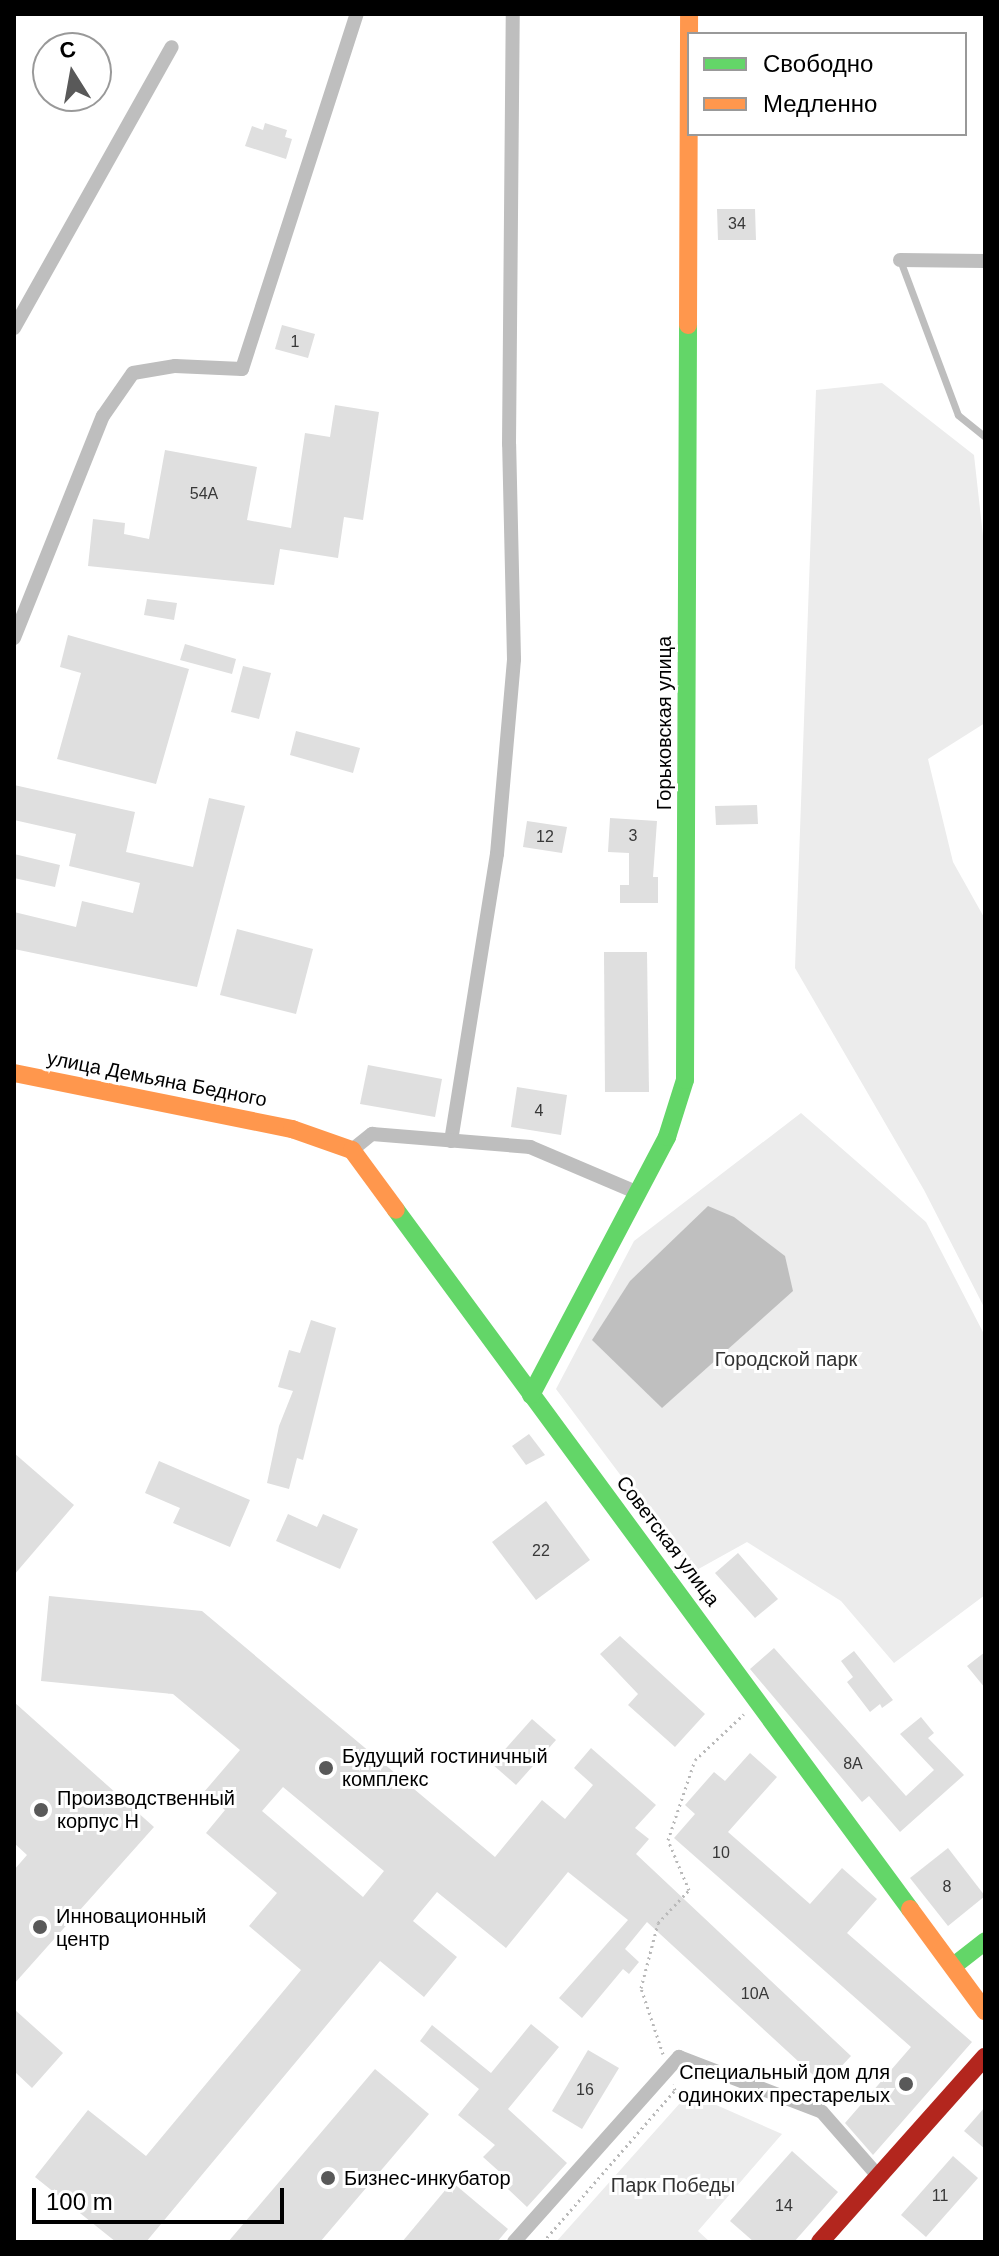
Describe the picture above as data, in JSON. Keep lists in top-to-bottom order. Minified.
{"streets":{"main road":["Горьковская улица","улица Демьяна Бедного","Советская улица"]},"crossings":[["Горьковская улица","Советская улица"],["улица Демьяна Бедного","Советская улица"]],"parks":["Городской парк","Парк Победы"],"places":["Будущий гостиничный комплекс","Производственный корпус H","Инновационный центр","Специальный дом для одиноких престарелых","Бизнес-инкубатор"],"house_numbers":["34","1","54А","3","12","4","22","8А","10","8","10А","16","11","14"],"legend":["Свободно","Медленно"],"scale_bar":"100 m","north":"top"}
